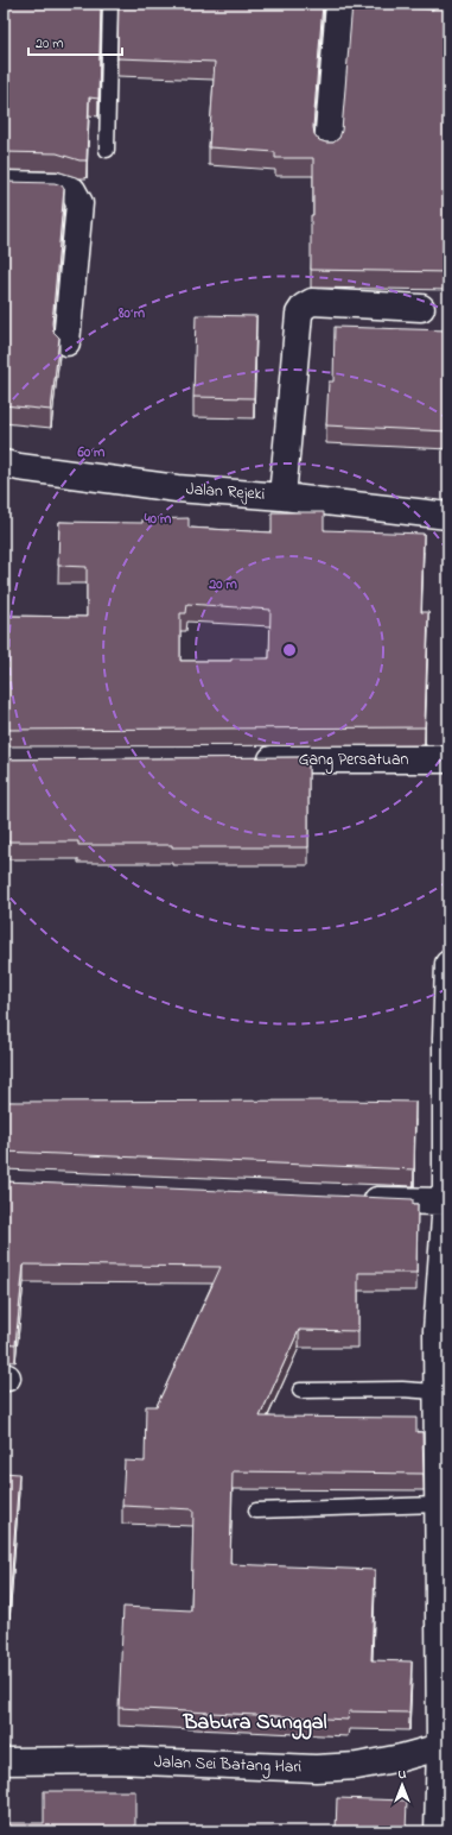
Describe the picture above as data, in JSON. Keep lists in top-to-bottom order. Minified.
{"streets":{"street":["Jalan Rejeki","Gang Persatuan","Jalan Sei Batang Hari"]},"districts":["Babura Sunggal"],"scale_bar":"20 m","north":"top","rings":["80 m","60 m","40 m","20 m"]}
